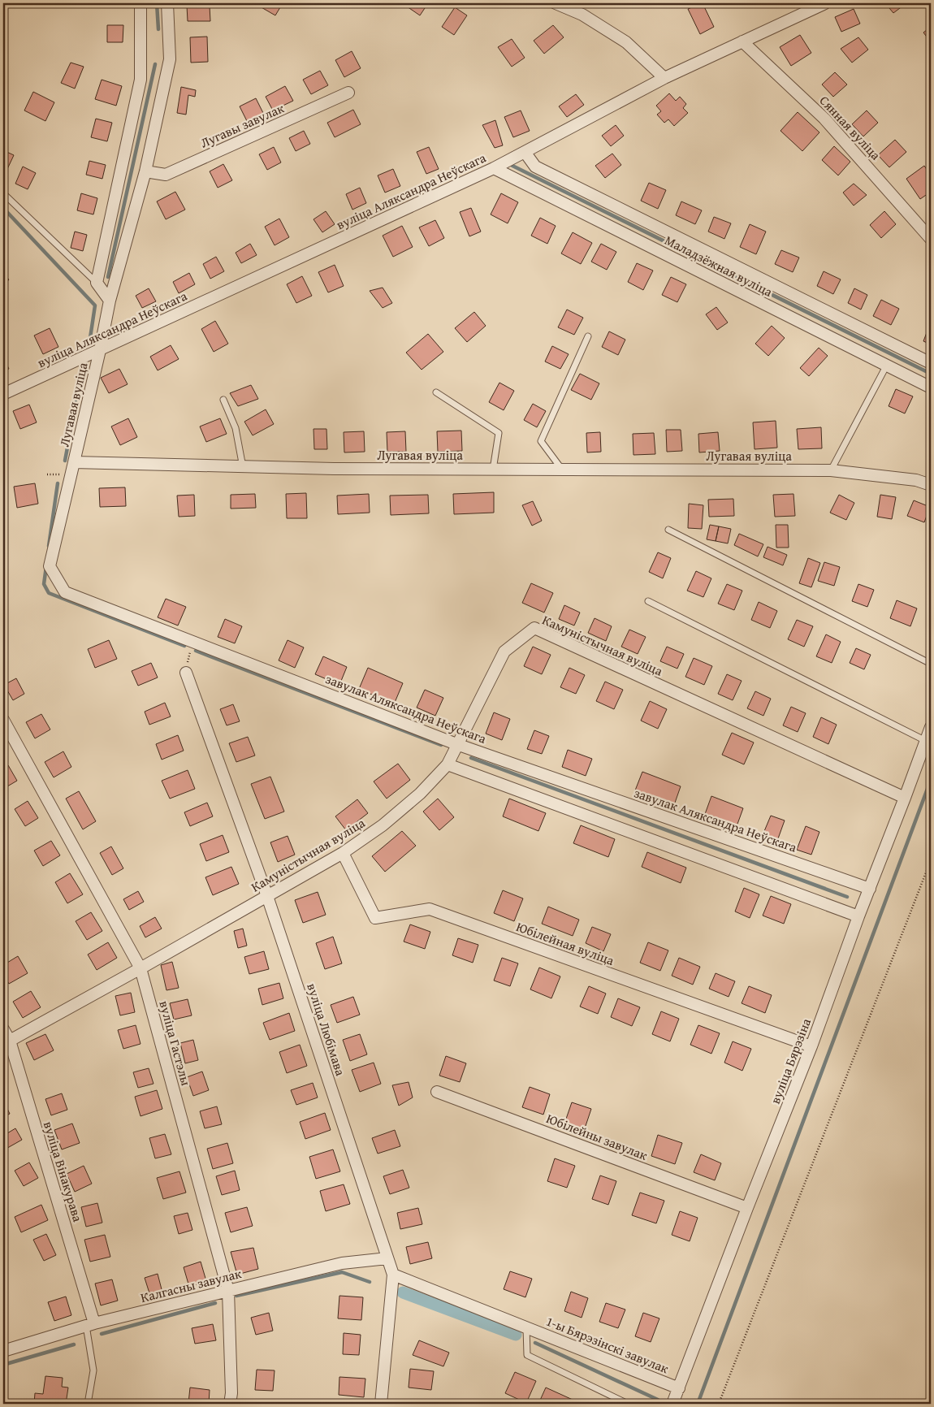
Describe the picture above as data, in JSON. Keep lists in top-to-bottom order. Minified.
{"streets":{"street":["Лугавы завулак","Сянная вуліца","вуліца Аляксандра Неўскага","Маладзёжная вуліца","Лугавая вуліца","Камуністычная вуліца","завулак Аляксандра Неўскага","Юбілейная вуліца","вуліца Любімава","вуліца Гастэлы","вуліца Бярэзіна","Юбілейны завулак","вуліца Вінакурава","Калгасны завулак","1-ы Бярэзінскі завулак"]},"crossings":[["Лугавы завулак","Лугавая вуліца"],["Сянная вуліца","вуліца Аляксандра Неўскага"],["вуліца Аляксандра Неўскага","Маладзёжная вуліца"],["вуліца Аляксандра Неўскага","Лугавая вуліца"],["Лугавая вуліца","завулак Аляксандра Неўскага"],["Камуністычная вуліца","завулак Аляксандра Неўскага"],["Камуністычная вуліца","Юбілейная вуліца"],["Камуністычная вуліца","вуліца Любімава"],["Камуністычная вуліца","вуліца Гастэлы"],["Камуністычная вуліца","вуліца Бярэзіна"],["Камуністычная вуліца","вуліца Вінакурава"],["завулак Аляксандра Неўскага","вуліца Бярэзіна"],["Юбілейная вуліца","вуліца Бярэзіна"],["вуліца Любімава","Калгасны завулак"],["вуліца Любімава","1-ы Бярэзінскі завулак"],["вуліца Гастэлы","Калгасны завулак"],["вуліца Бярэзіна","Юбілейны завулак"],["вуліца Бярэзіна","1-ы Бярэзінскі завулак"],["вуліца Вінакурава","Калгасны завулак"]]}
